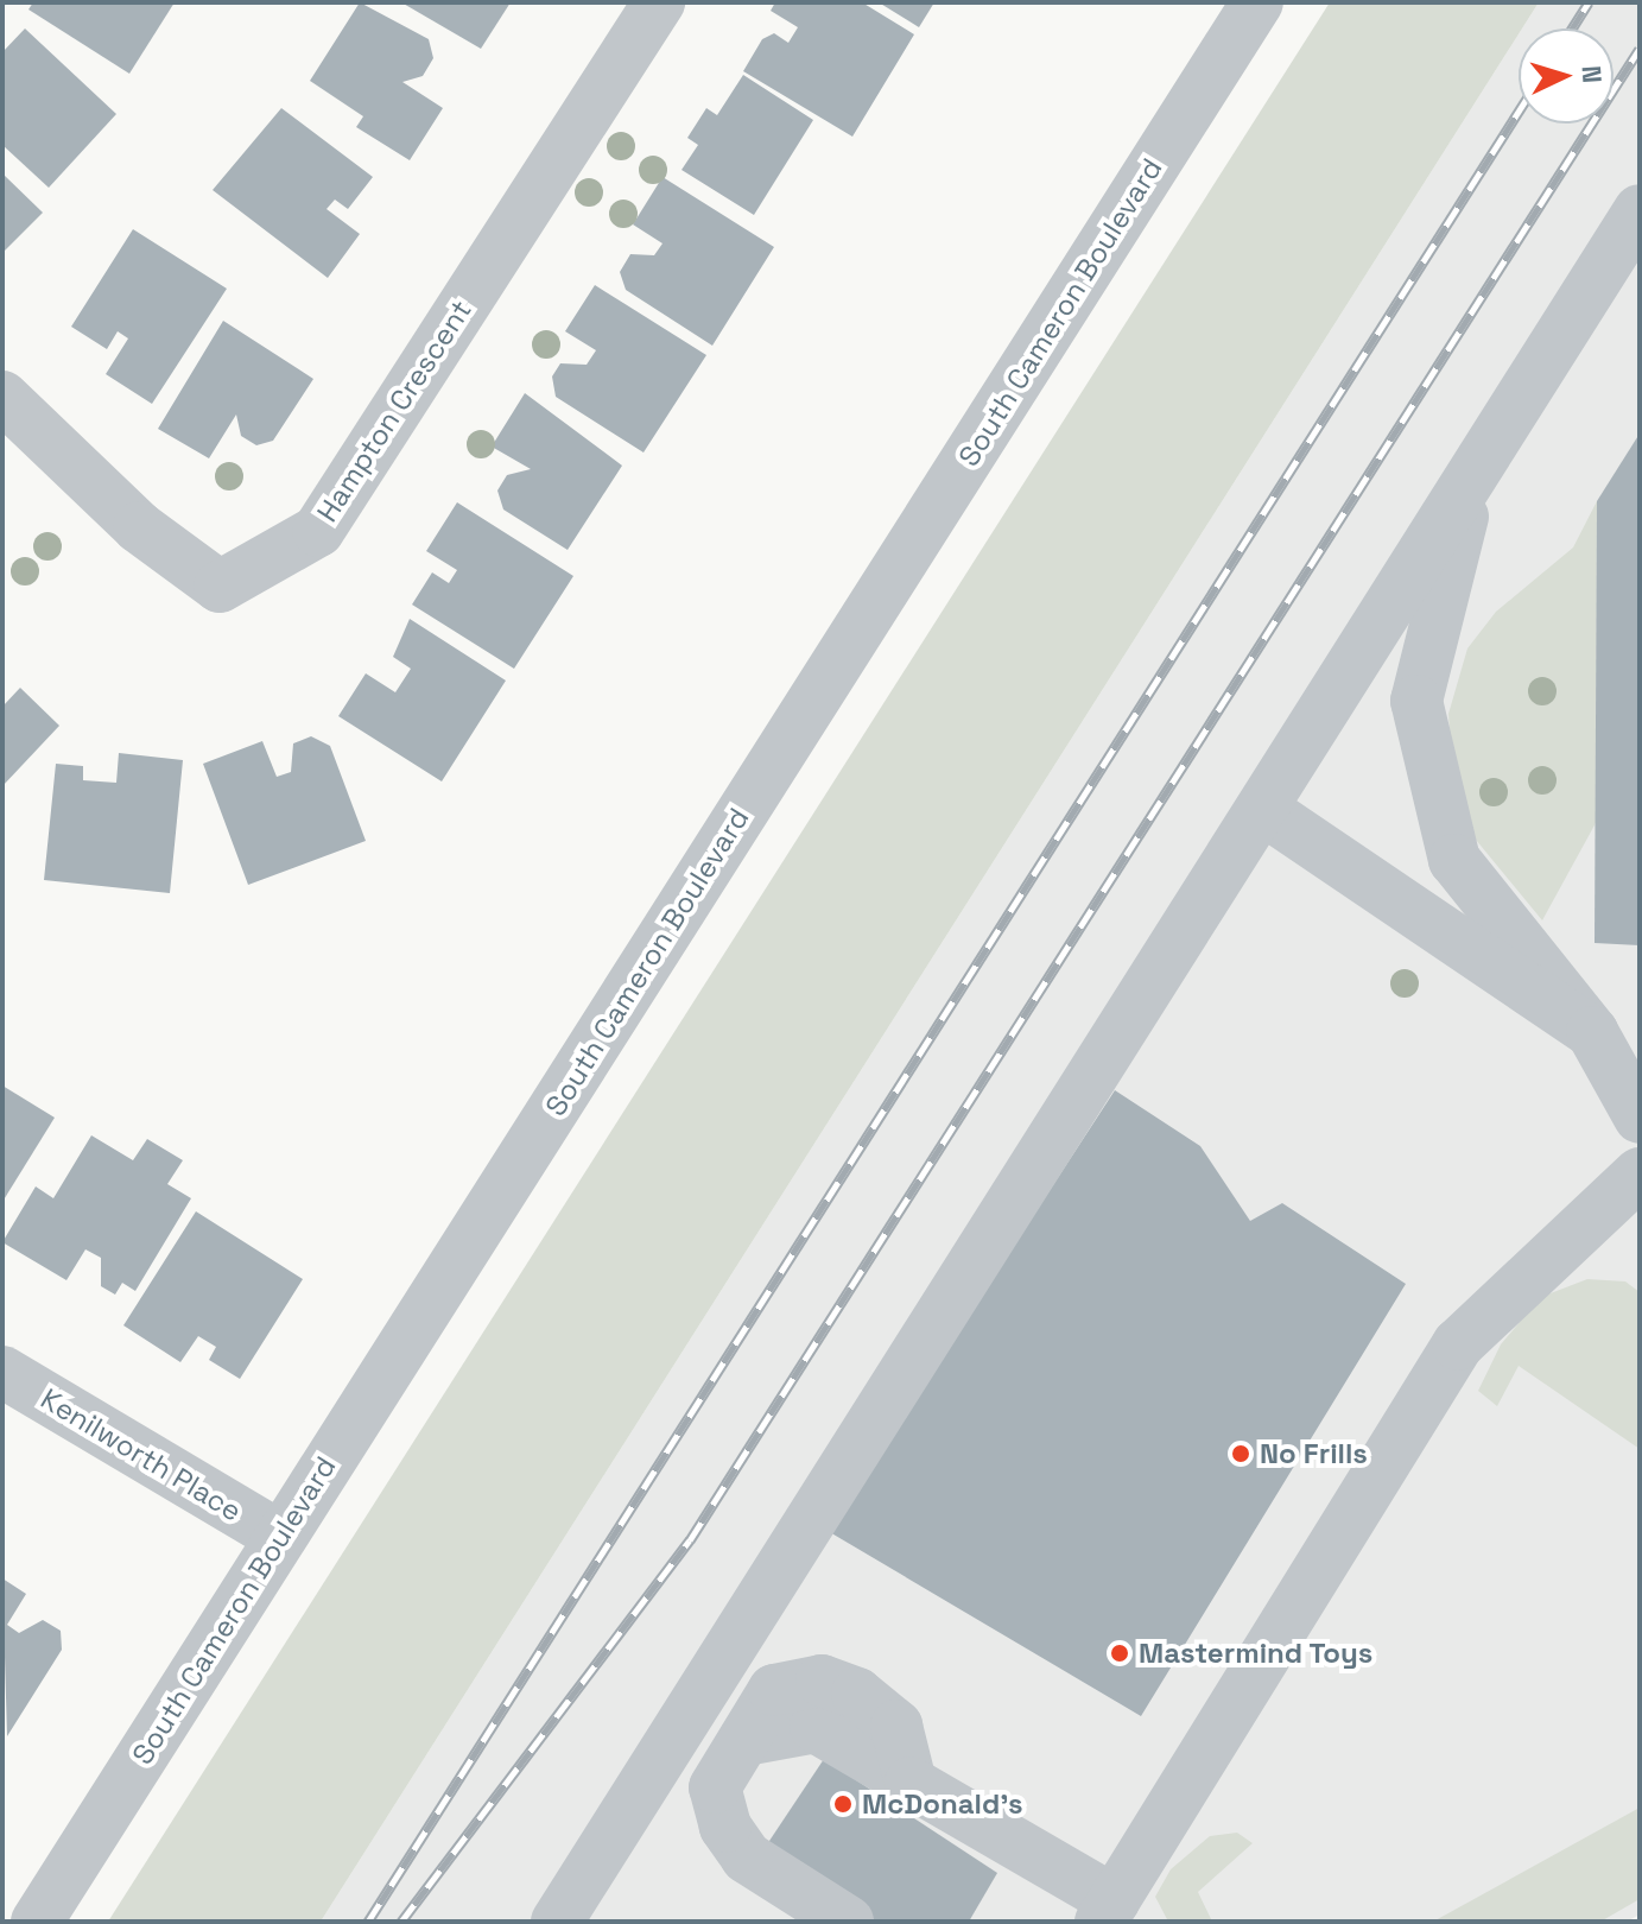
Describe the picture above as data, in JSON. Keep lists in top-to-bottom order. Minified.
{"streets":{"street":["South Cameron Boulevard","Hampton Crescent","Kenilworth Place"]},"crossings":[["South Cameron Boulevard","Kenilworth Place"]],"places":["No Frills","Mastermind Toys","McDonald's"],"north":"right"}
